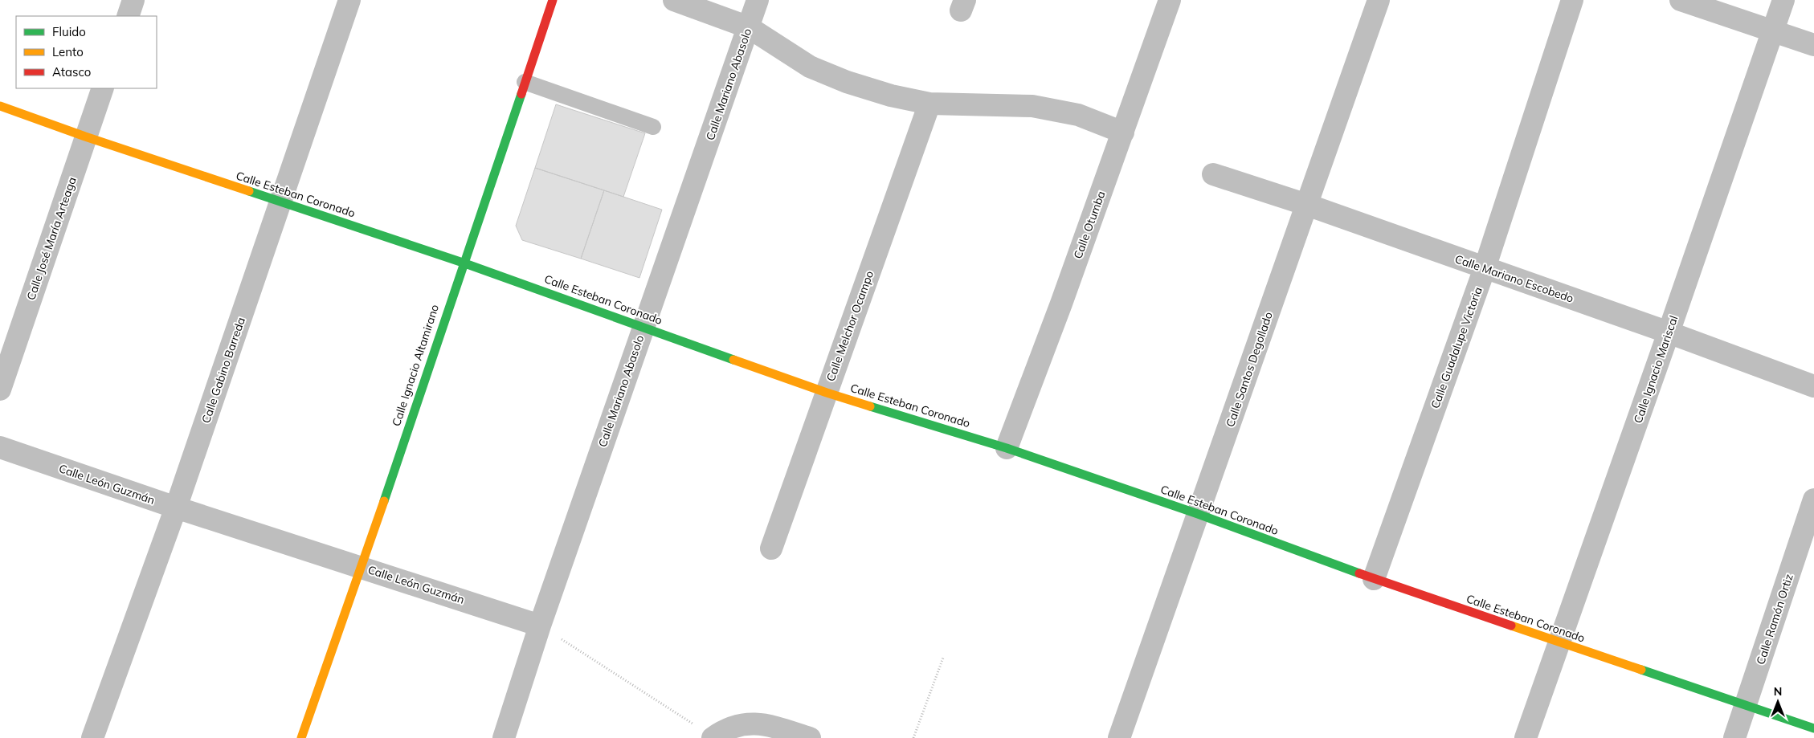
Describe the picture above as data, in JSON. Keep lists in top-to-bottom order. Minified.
{"streets":{"street":["Calle Mariano Abasolo","Calle Esteban Coronado","Calle Otumba","Calle José María Arteaga","Calle Mariano Escobedo","Calle Melchor Ocampo","Calle Guadalupe Victoria","Calle Ignacio Altamirano","Calle Santos Degollado","Calle Ignacio Mariscal","Calle Gabino Barreda","Calle León Guzmán","Calle Ramón Ortiz"]},"crossings":[["Calle Mariano Abasolo","Calle Esteban Coronado"],["Calle Mariano Abasolo","Calle León Guzmán"],["Calle Esteban Coronado","Calle Otumba"],["Calle Esteban Coronado","Calle José María Arteaga"],["Calle Esteban Coronado","Calle Melchor Ocampo"],["Calle Esteban Coronado","Calle Guadalupe Victoria"],["Calle Esteban Coronado","Calle Ignacio Altamirano"],["Calle Esteban Coronado","Calle Santos Degollado"],["Calle Esteban Coronado","Calle Ignacio Mariscal"],["Calle Esteban Coronado","Calle Gabino Barreda"],["Calle Esteban Coronado","Calle Ramón Ortiz"],["Calle Mariano Escobedo","Calle Guadalupe Victoria"],["Calle Mariano Escobedo","Calle Santos Degollado"],["Calle Mariano Escobedo","Calle Ignacio Mariscal"],["Calle Ignacio Altamirano","Calle León Guzmán"],["Calle Gabino Barreda","Calle León Guzmán"]],"legend":["Fluido","Lento","Atasco"],"north":"top"}
